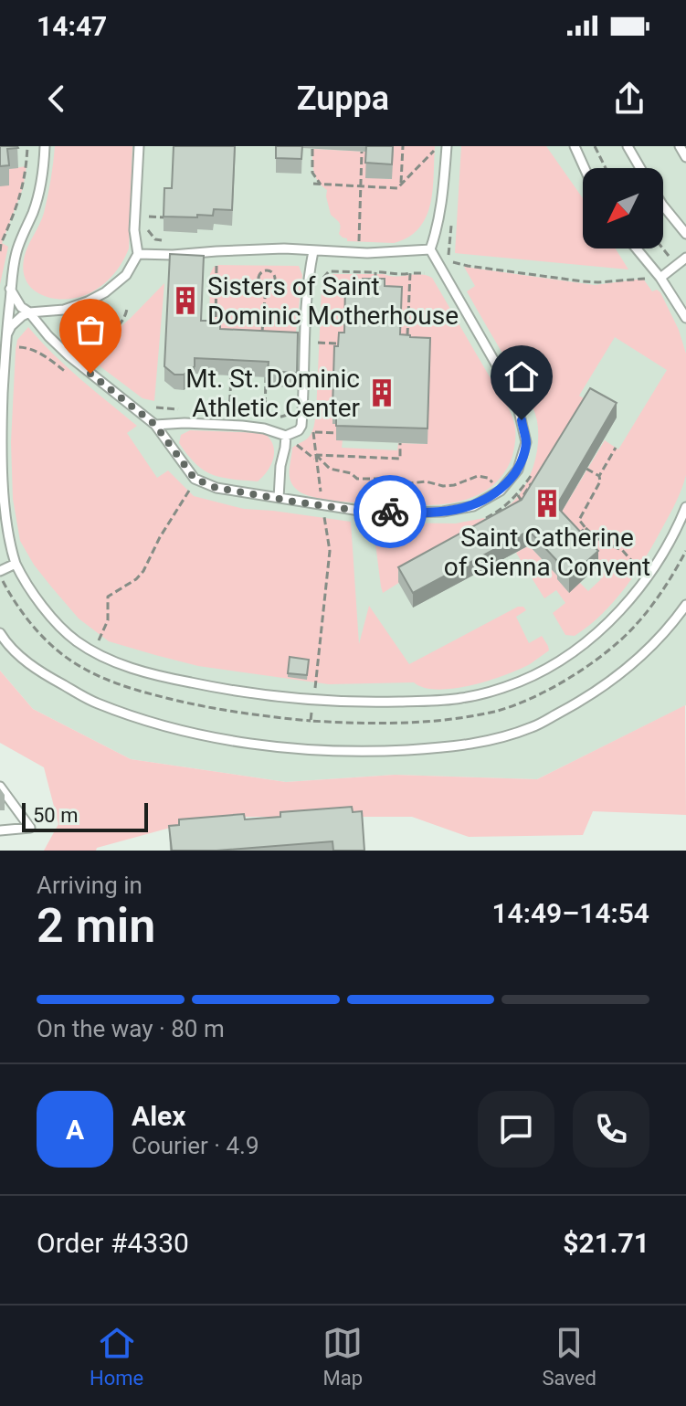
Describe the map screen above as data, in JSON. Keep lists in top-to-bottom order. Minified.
{"places":{"building":["Sisters of Saint Dominic Motherhouse","Mt. St. Dominic Athletic Center","Saint Catherine of Sienna Convent"]},"scale_bar":"50 m","north":"bottom left","page":{"status":"14:47","header":"Zuppa","scale":"50 m","heading":["2 min","Arriving in","14:49–14:54"],"panel":["Alex","Courier · 4.9","Order #4330","$21.71"],"bar":"On the way · 80 m","round":"A","tabs":["Home","Map","Saved"]}}
